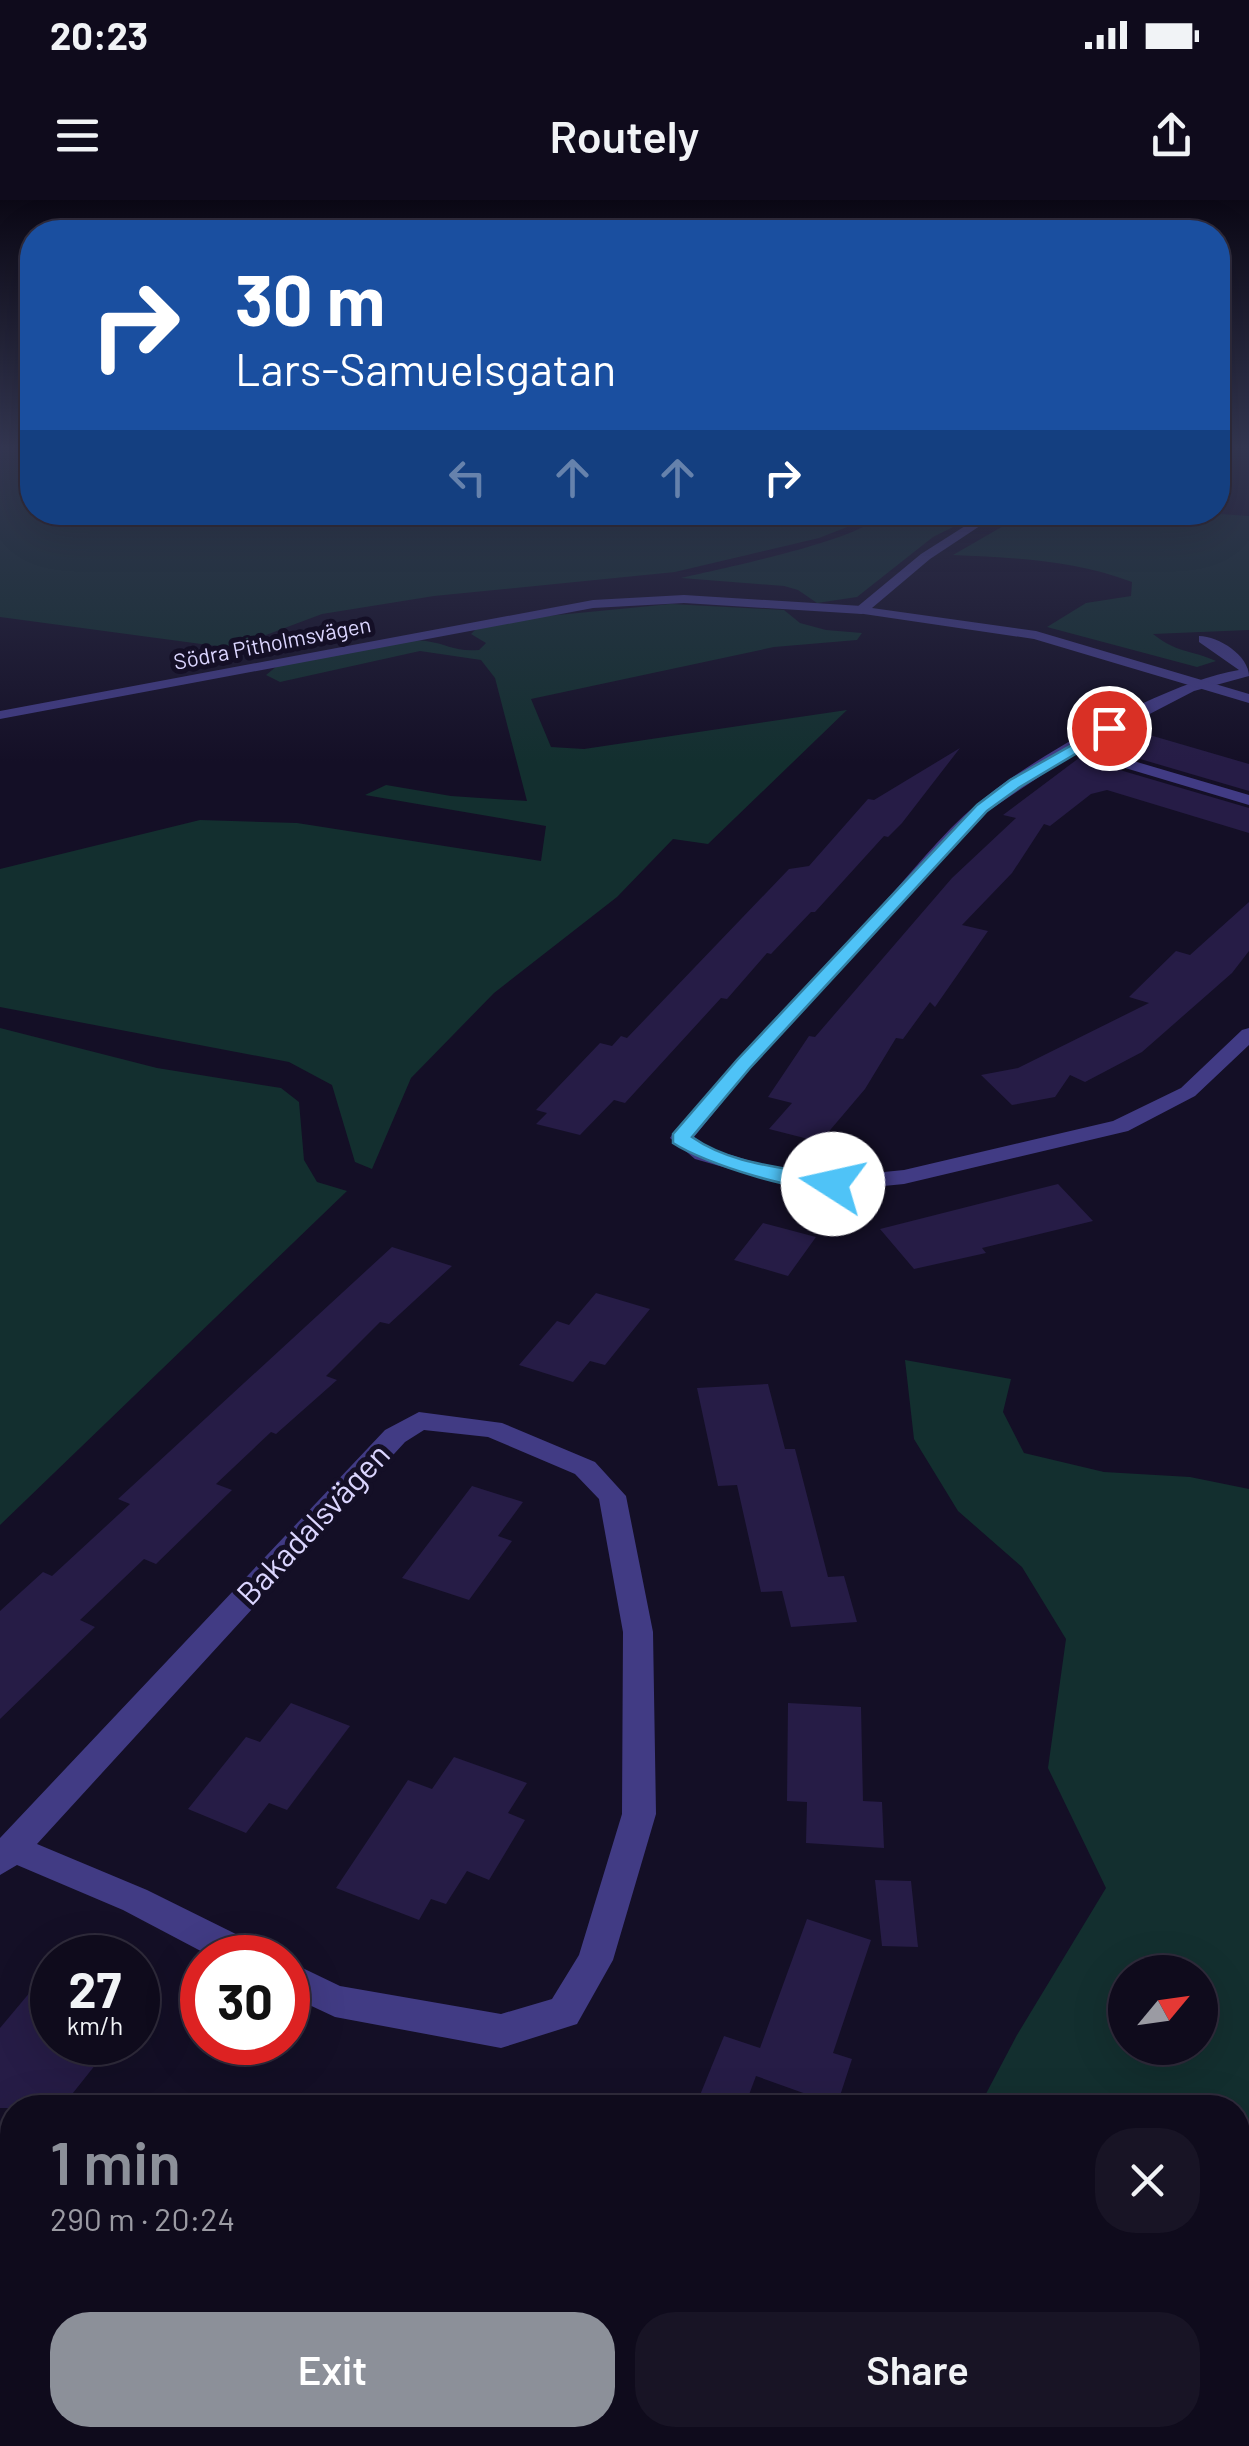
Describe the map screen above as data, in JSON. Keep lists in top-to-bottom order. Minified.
{"streets":{"street":["Södra Pitholmsvägen","Bakadalsvägen"]},"north":"top right","page":{"status":"20:23","header":"Routely","turn":["30 m","Lars-Samuelsgatan"],"speed":"27 km/h","limit":"30","heading":["1 min","290 m · 20:24"],"buttons":["Exit","Share"]}}
